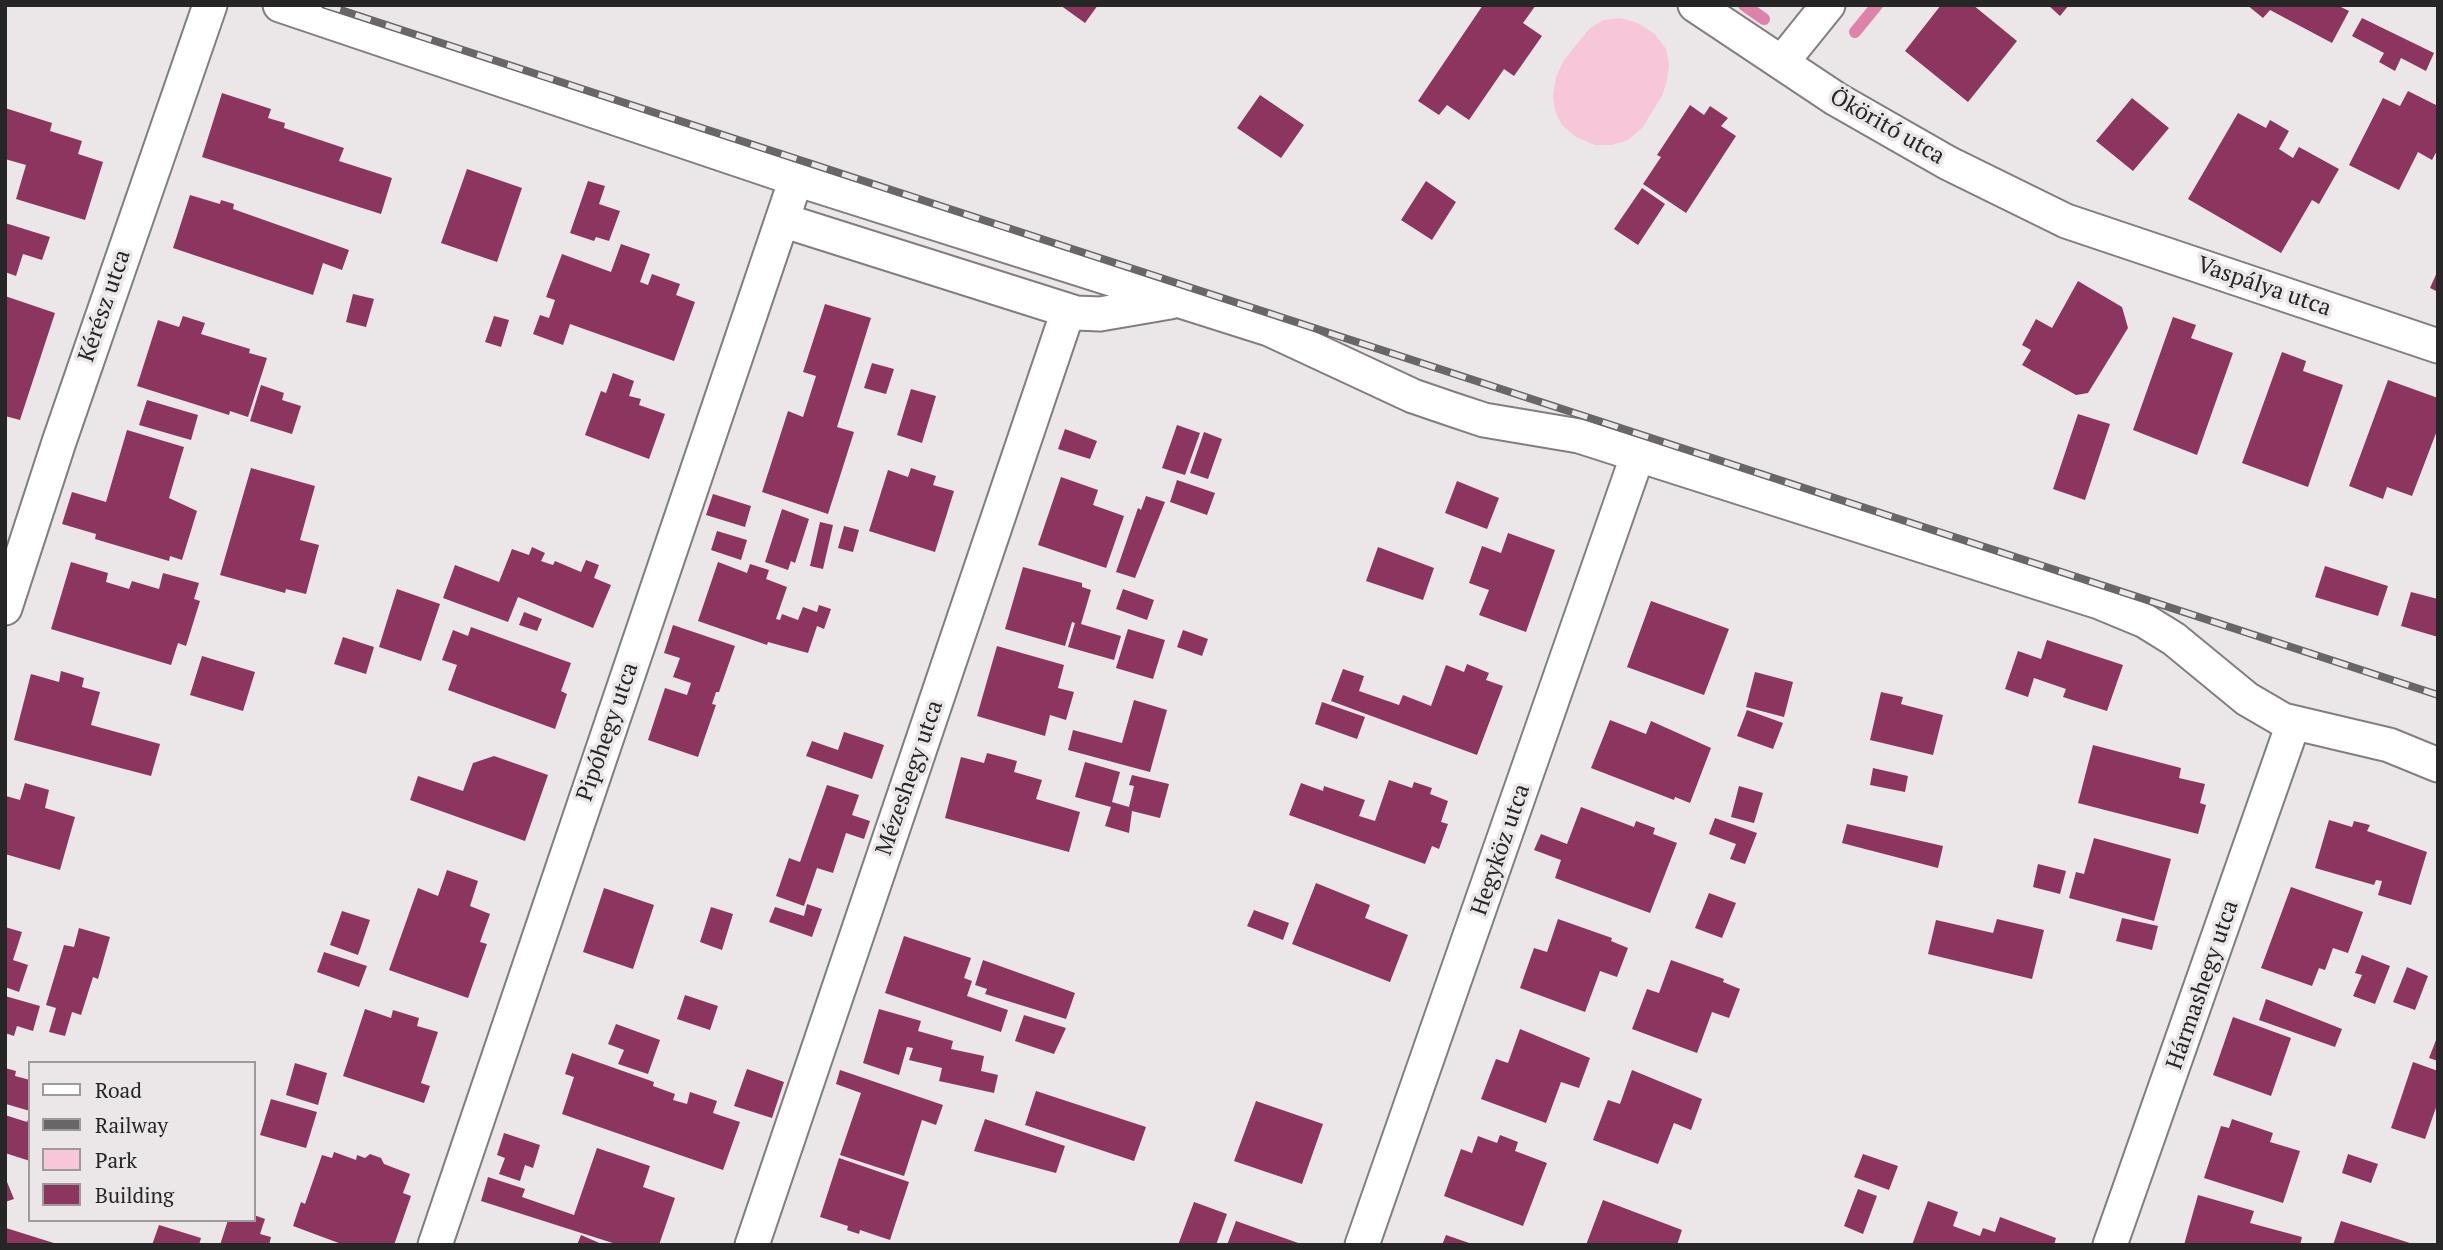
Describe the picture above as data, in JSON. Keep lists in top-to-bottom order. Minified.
{"streets":{"street":["Ököritó utca","Vaspálya utca","Kérész utca","Pipóhegy utca","Mézeshegy utca","Hegyköz utca","Hármashegy utca"]},"crossings":[["Ököritó utca","Vaspálya utca"]],"legend":["Road","Railway","Park","Building"]}
